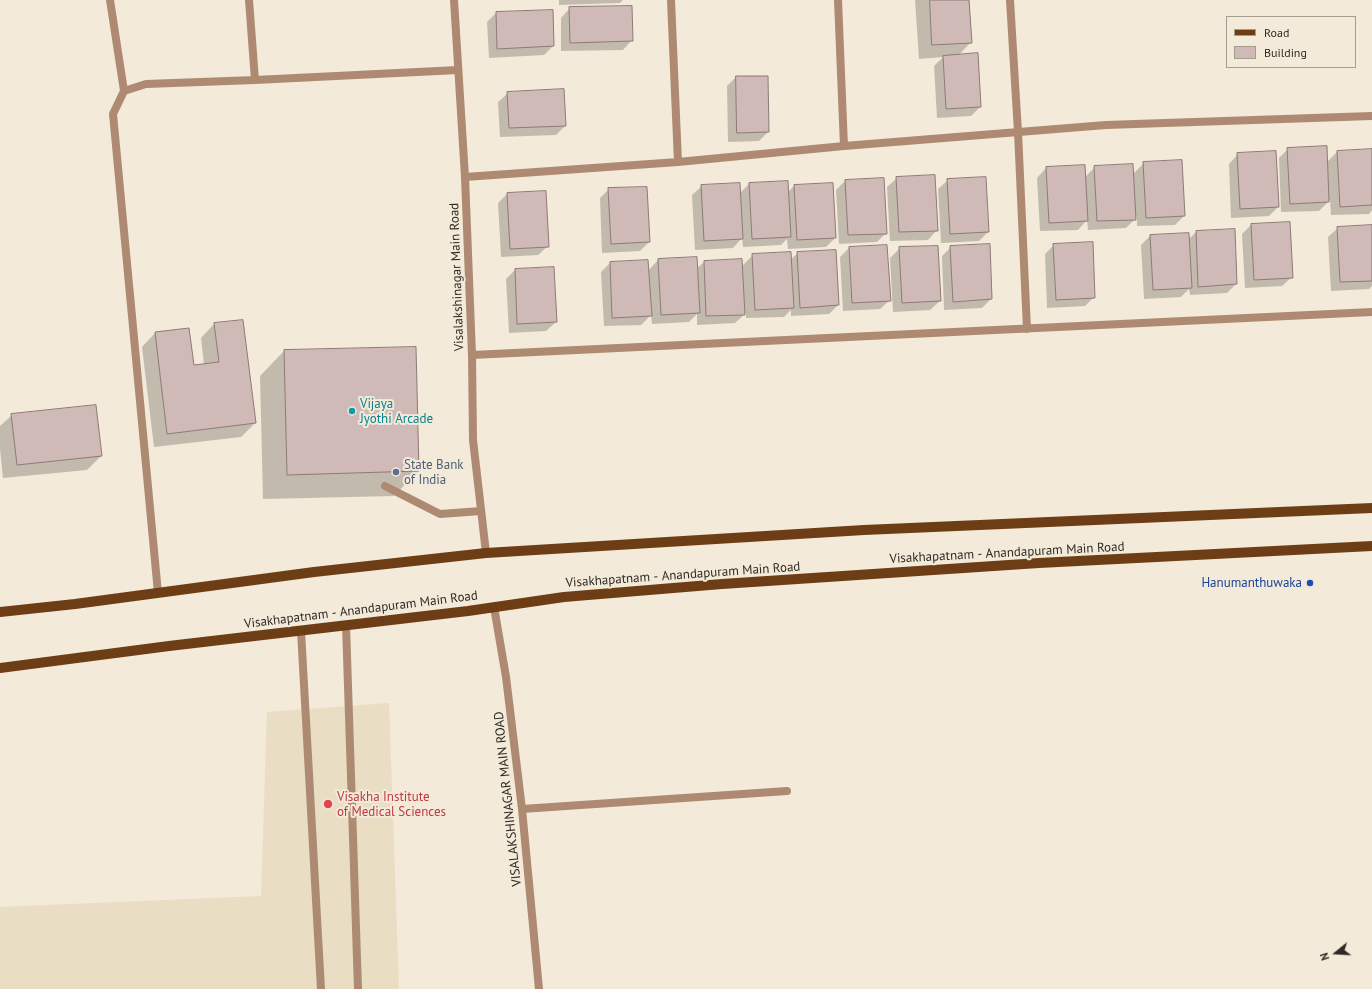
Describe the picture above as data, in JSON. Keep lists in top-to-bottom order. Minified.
{"streets":{"main road":["Visakhapatnam - Anandapuram Main Road"],"street":["Visalakshinagar Main Road","VISALAKSHINAGAR MAIN ROAD"]},"crossings":[["Visakhapatnam - Anandapuram Main Road","VISALAKSHINAGAR MAIN ROAD"]],"places":["Vijaya Jyothi Arcade","State Bank of India","Hanumanthuwaka","Visakha Institute of Medical Sciences"],"legend":["Road","Building"],"north":"left"}
